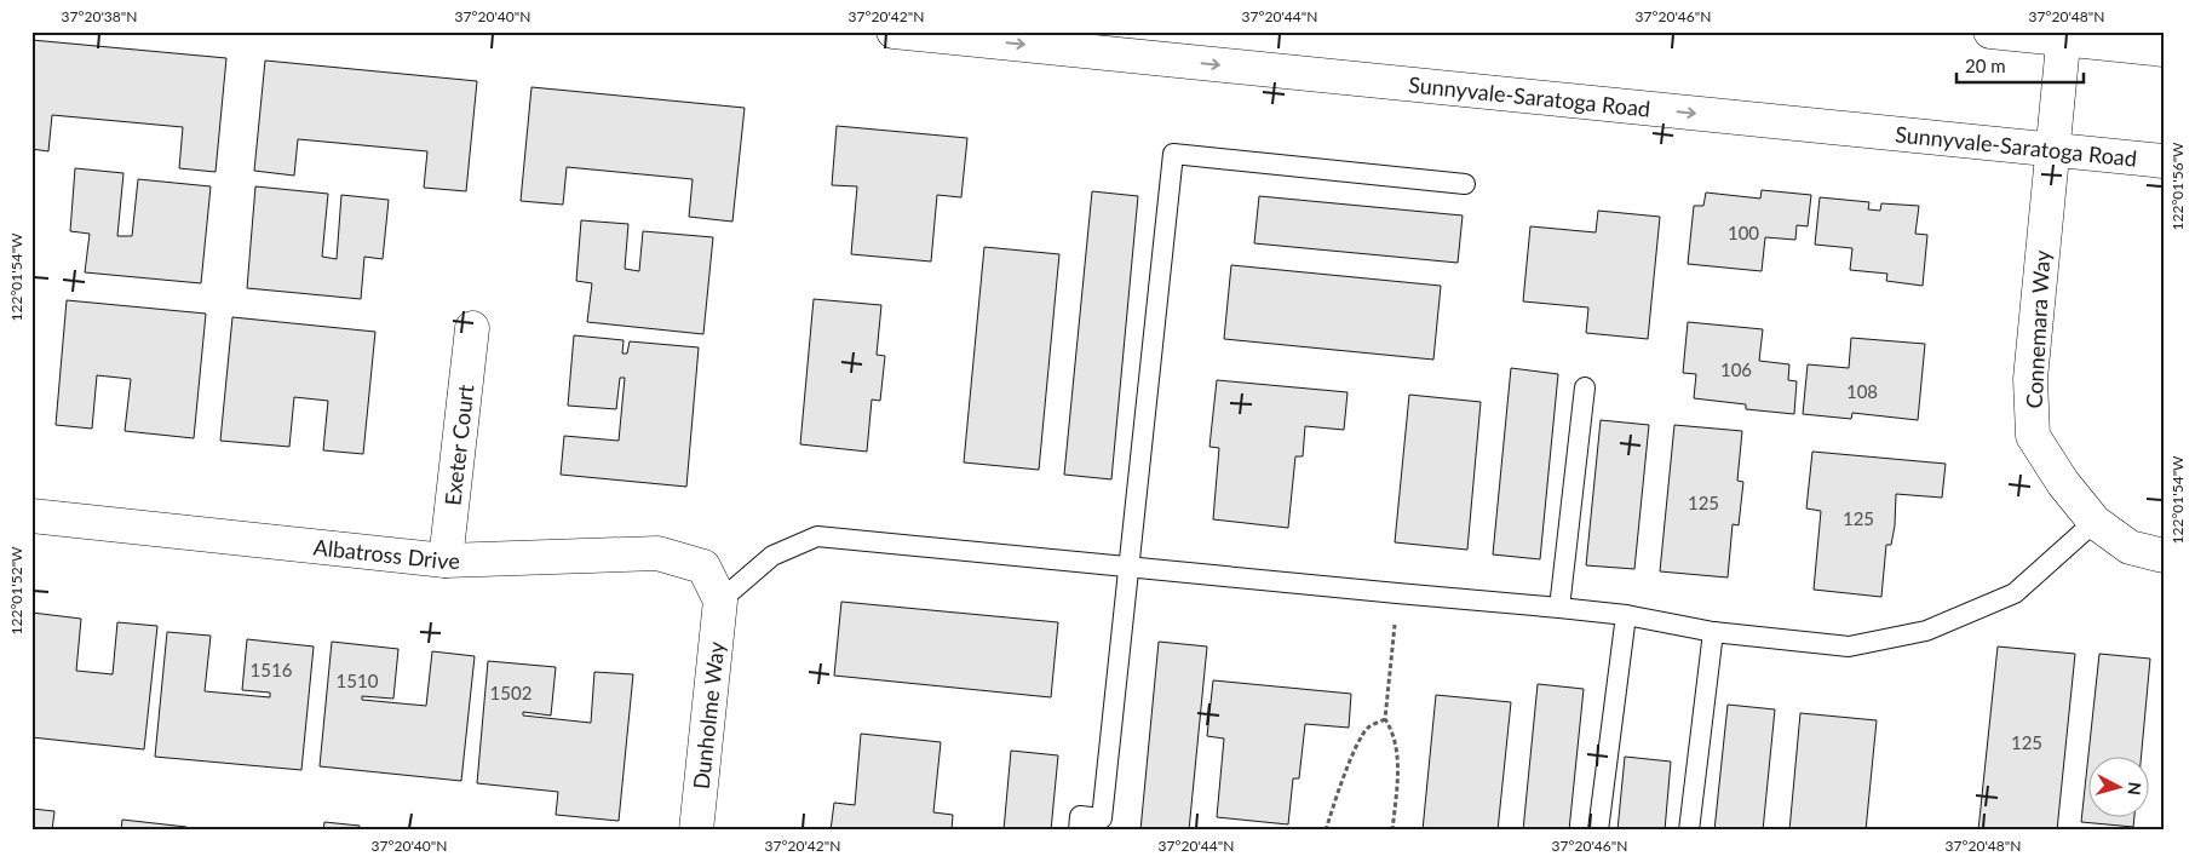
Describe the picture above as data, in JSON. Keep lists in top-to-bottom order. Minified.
{"streets":{"street":["Sunnyvale-Saratoga Road","Connemara Way","Exeter Court","Albatross Drive","Dunholme Way"]},"crossings":[["Sunnyvale-Saratoga Road","Connemara Way"],["Exeter Court","Albatross Drive"],["Albatross Drive","Dunholme Way"]],"one_way":["Sunnyvale-Saratoga Road"],"house_numbers":["100","106","108","125","125","1516","1510","1502","125"],"scale_bar":"20 m","north":"right","coordinates":["37°20'38\"N","37°20'40\"N","37°20'42\"N","37°20'44\"N","37°20'46\"N","37°20'48\"N","122°01'56\"W","122°01'54\"W","122°01'52\"W"]}
